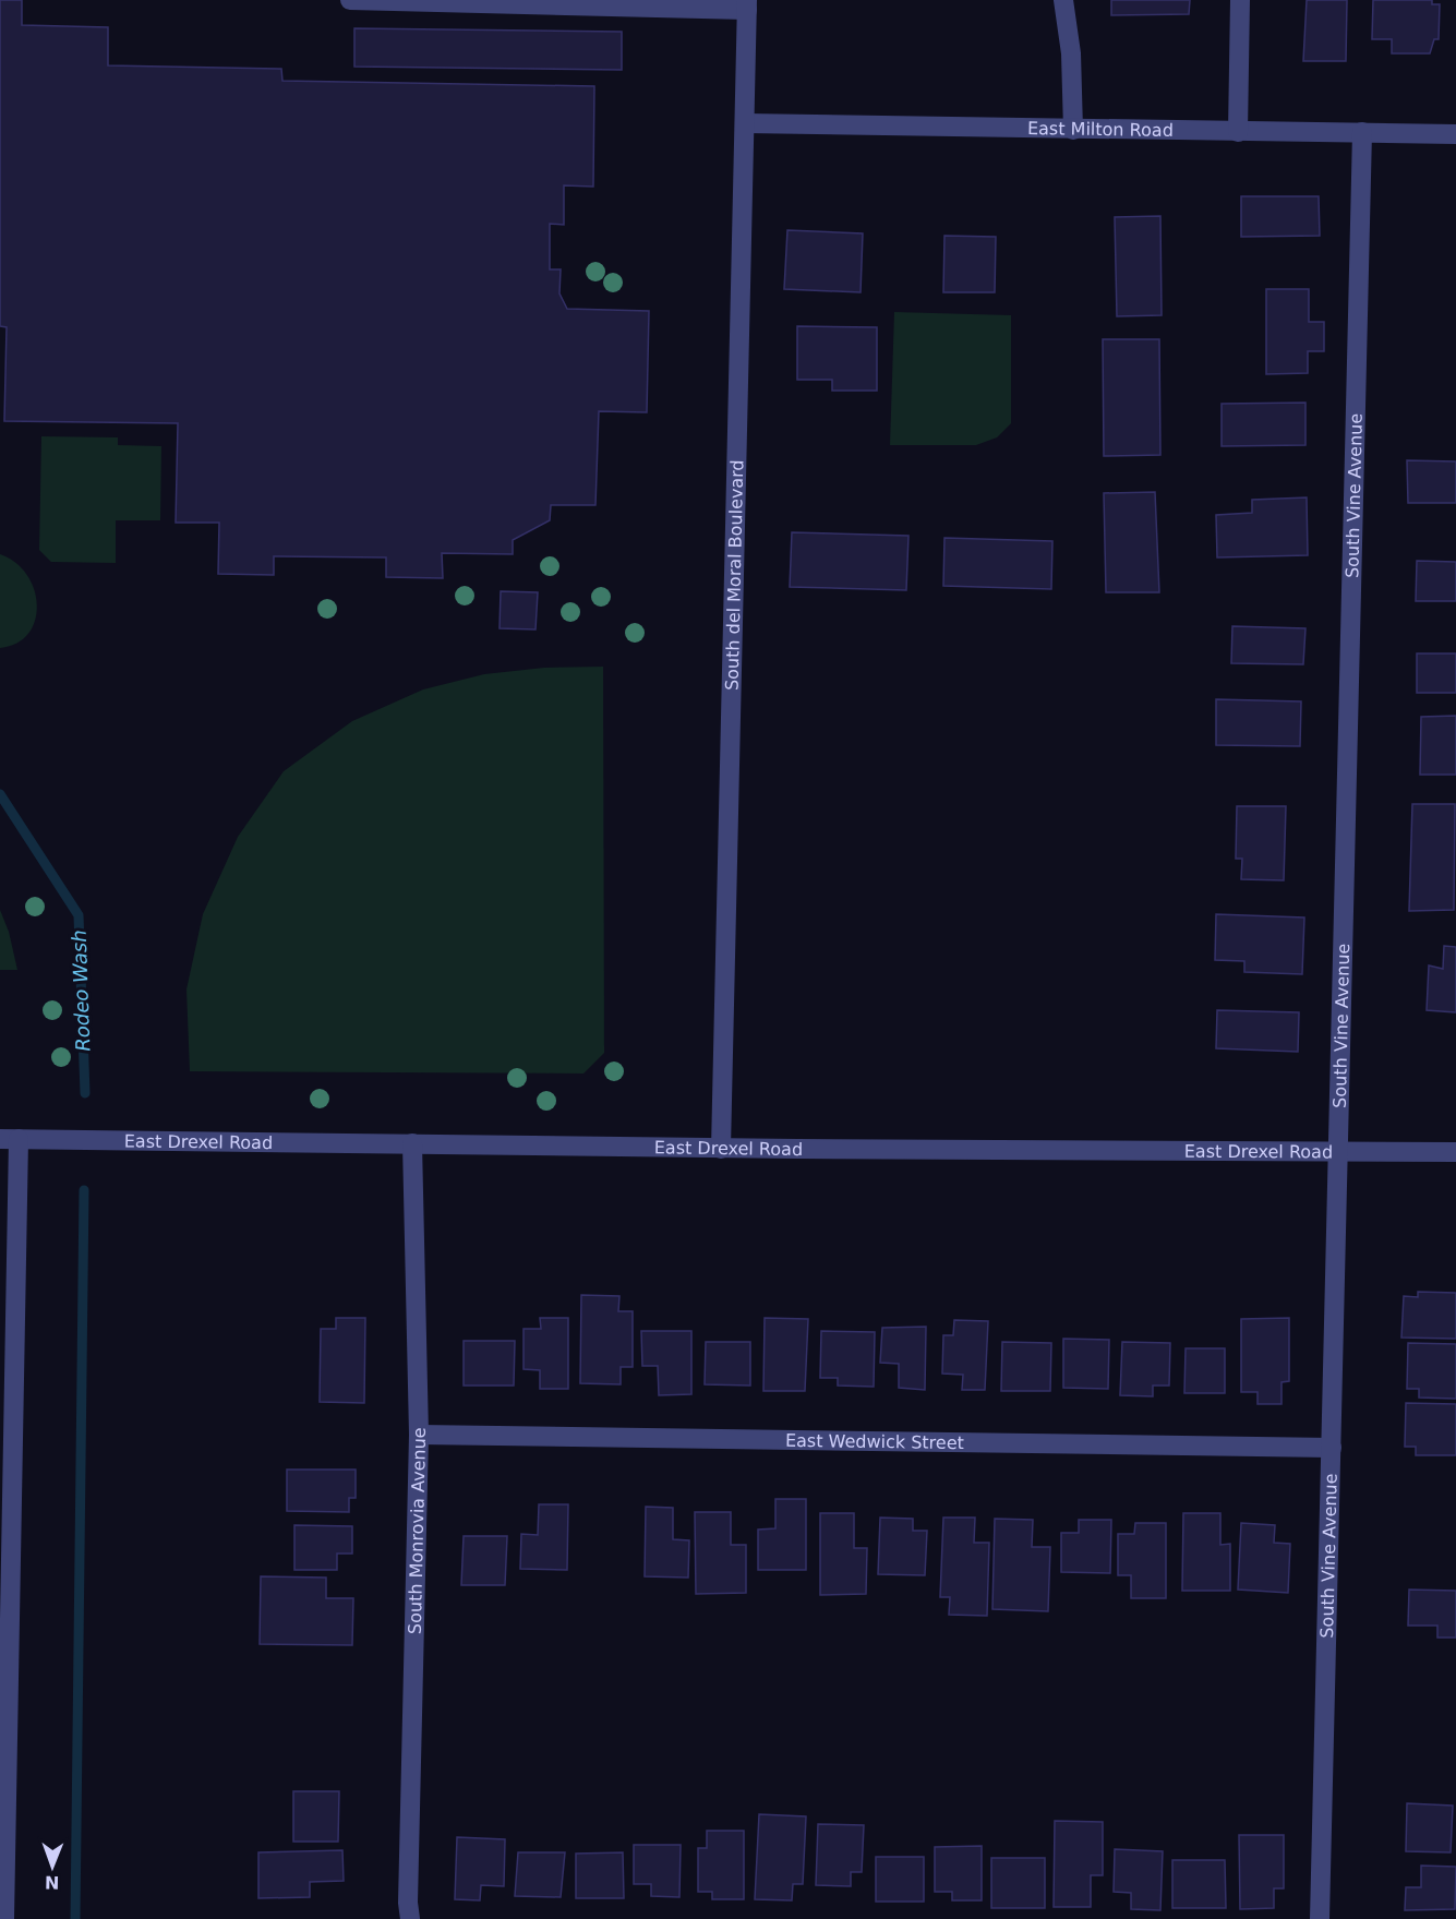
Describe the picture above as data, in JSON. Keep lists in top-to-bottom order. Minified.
{"streets":{"street":["East Milton Road","South Vine Avenue","South del Moral Boulevard","East Drexel Road","East Wedwick Street","South Monrovia Avenue"]},"crossings":[["East Milton Road","South Vine Avenue"],["East Milton Road","South del Moral Boulevard"],["South Vine Avenue","East Drexel Road"],["South Vine Avenue","East Wedwick Street"],["South del Moral Boulevard","East Drexel Road"],["East Drexel Road","South Monrovia Avenue"],["East Wedwick Street","South Monrovia Avenue"]],"water":["Rodeo Wash"],"north":"bottom"}
